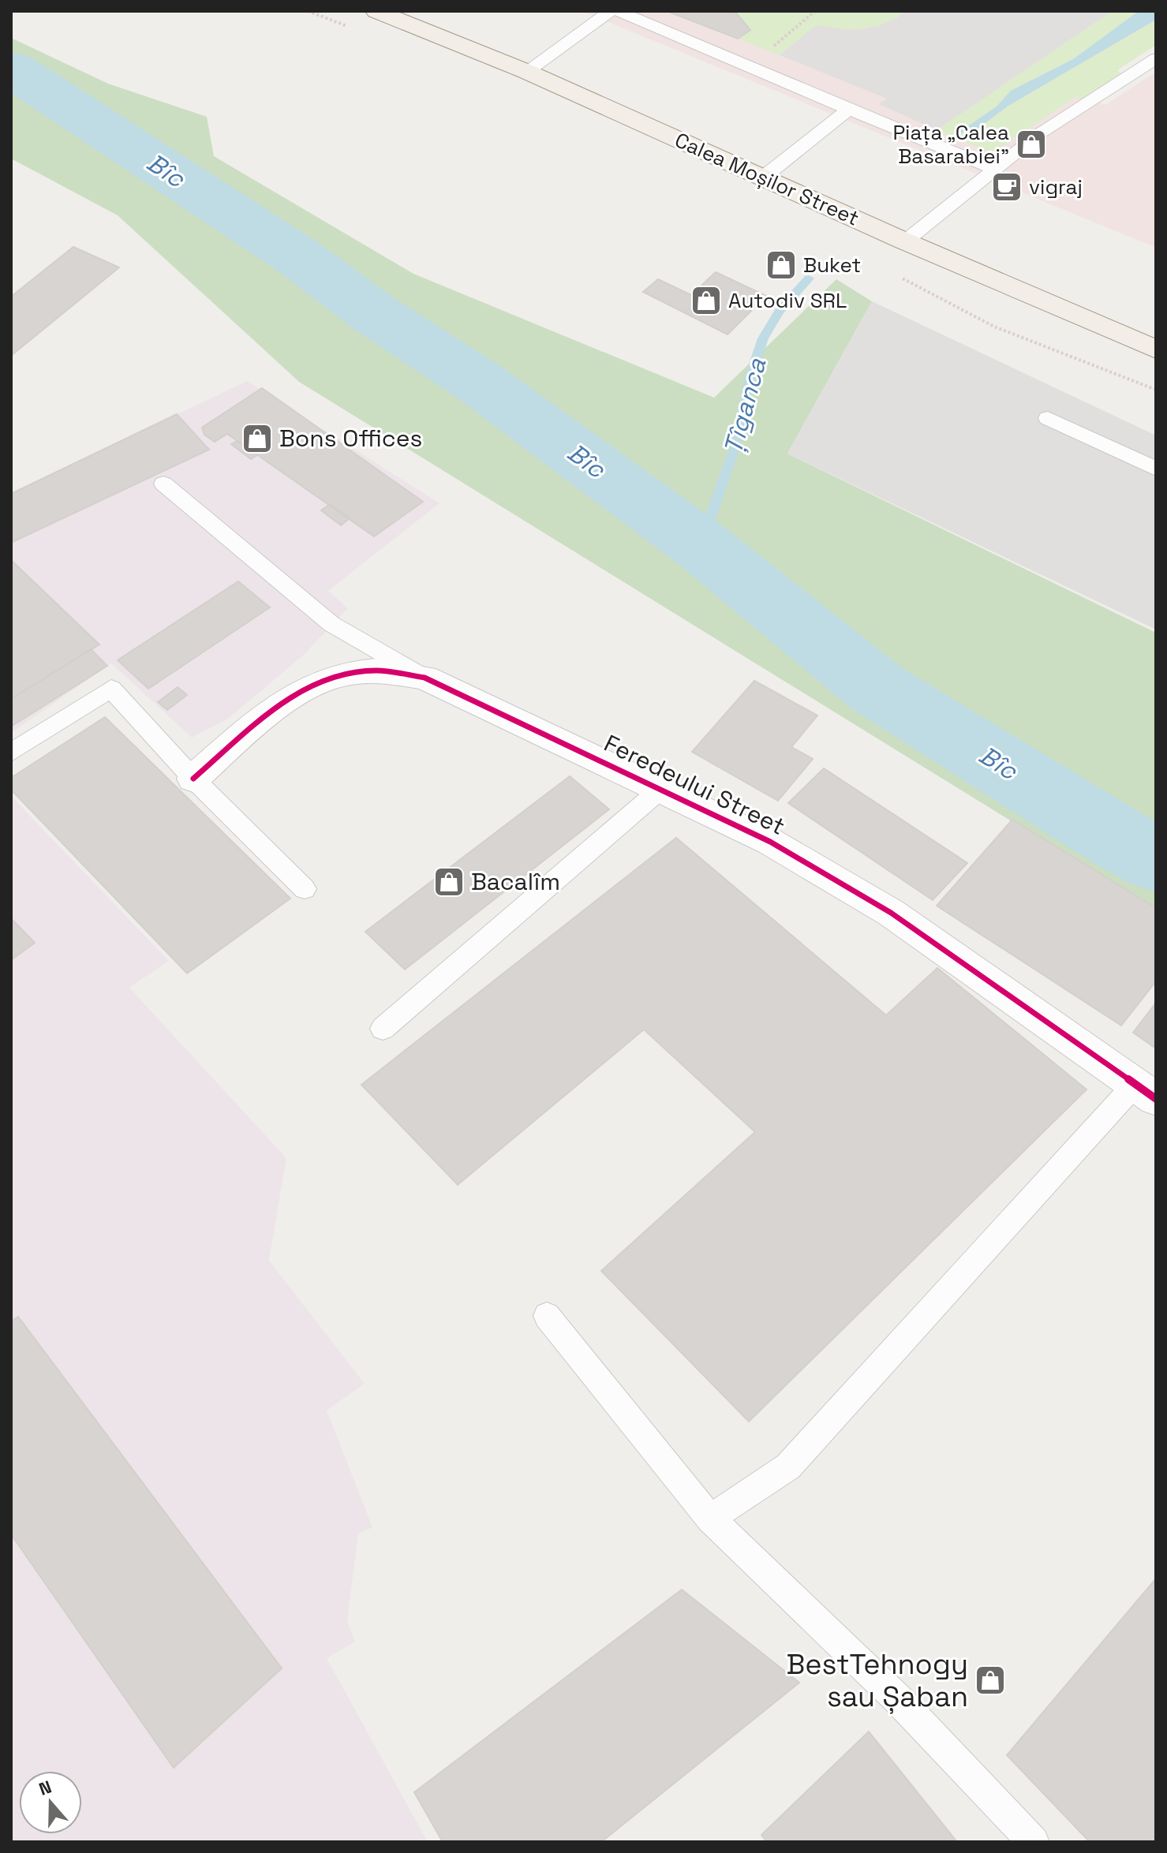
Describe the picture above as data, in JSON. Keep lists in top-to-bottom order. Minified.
{"streets":{"main road":["Calea Moșilor Street"],"street":["Feredeului Street"]},"water":["Bîc","Țîganca"],"places":{"shop":["Piața „Calea Basarabiei”","Buket","Autodiv SRL","Bons Offices","Bacalîm","BestTehnogy sau Șaban"],"cafe":["vigraj"]},"north":"top"}
